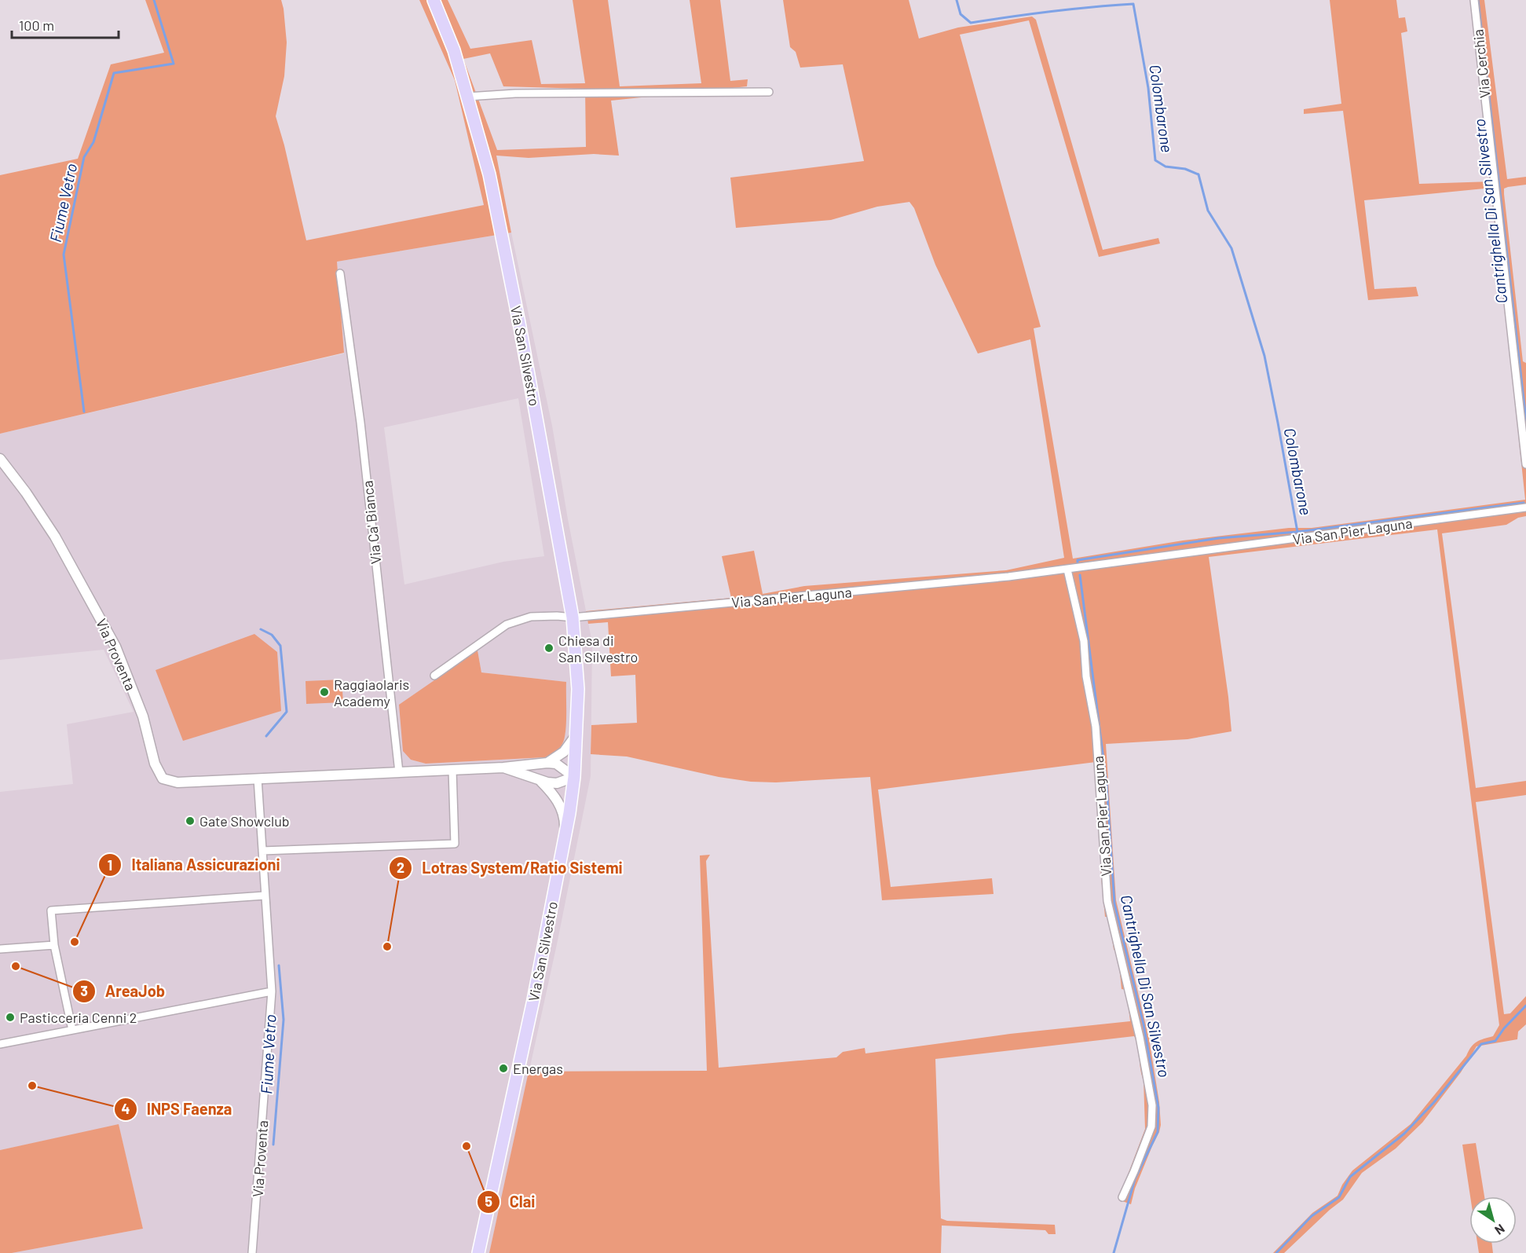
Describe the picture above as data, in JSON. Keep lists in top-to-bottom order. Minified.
{"streets":{"main road":["Via San Silvestro"],"street":["Via Cerchia","Via Ca' Bianca","Via San Pier Laguna","Via Proventa"]},"crossings":[["Via San Silvestro","Via San Pier Laguna"],["Via San Silvestro","Via Proventa"],["Via Ca' Bianca","Via Proventa"]],"water":["Colombarone","Fiume Vetro","Cantrighella Di San Silvestro"],"places":["Chiesa di San Silvestro","Raggiaolaris Academy","Gate Showclub","Italiana Assicurazioni","Lotras System/Ratio Sistemi","AreaJob","Pasticceria Cenni 2","Energas","INPS Faenza","Clai"],"scale_bar":"100 m","north":"bottom right"}
